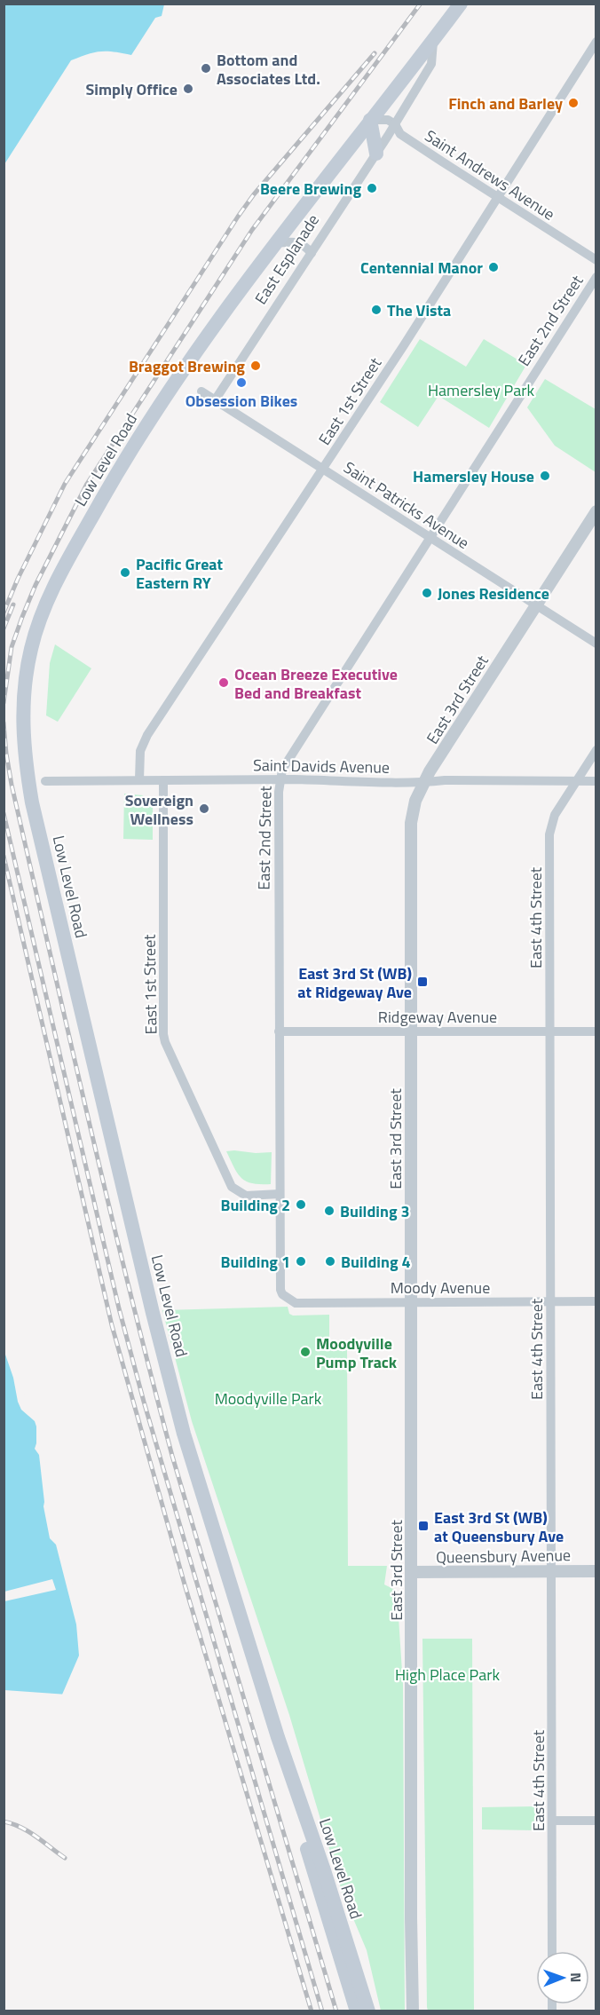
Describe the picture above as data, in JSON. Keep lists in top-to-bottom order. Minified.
{"streets":{"main road":["East Esplanade","Low Level Road"],"street":["Saint Andrews Avenue","East 2nd Street","East 1st Street","Saint Patricks Avenue","East 3rd Street","Saint Davids Avenue","East 4th Street","Ridgeway Avenue","Moody Avenue","Queensbury Avenue"]},"crossings":[["Saint Andrews Avenue","East Esplanade"],["Saint Andrews Avenue","East 1st Street"],["East Esplanade","Low Level Road"],["East Esplanade","Saint Patricks Avenue"],["East 2nd Street","East 1st Street"],["East 2nd Street","Saint Patricks Avenue"],["East 2nd Street","Saint Davids Avenue"],["East 2nd Street","Ridgeway Avenue"],["East 2nd Street","Moody Avenue"],["East 1st Street","Saint Patricks Avenue"],["East 1st Street","Saint Davids Avenue"],["Saint Patricks Avenue","East 3rd Street"],["East 3rd Street","Saint Davids Avenue"],["East 3rd Street","Ridgeway Avenue"],["East 3rd Street","Moody Avenue"],["East 3rd Street","Queensbury Avenue"],["Saint Davids Avenue","East 4th Street"],["East 4th Street","Ridgeway Avenue"],["East 4th Street","Moody Avenue"],["East 4th Street","Queensbury Avenue"]],"parks":["Hamersley Park","Moodyville Park","High Place Park"],"places":{"other":["Bottom and Associates Ltd.","Simply Office","Finch and Barley","Beere Brewing","Centennial Manor","The Vista","Braggot Brewing","Obsession Bikes","Hamersley House","Pacific Great Eastern RY","Jones Residence","Ocean Breeze Executive Bed and Breakfast","Sovereign Wellness","Building 2","Building 3","Building 1","Building 4","Moodyville Pump Track"],"transit":["East 3rd St (WB) at Ridgeway Ave","East 3rd St (WB) at Queensbury Ave"]},"north":"right"}
